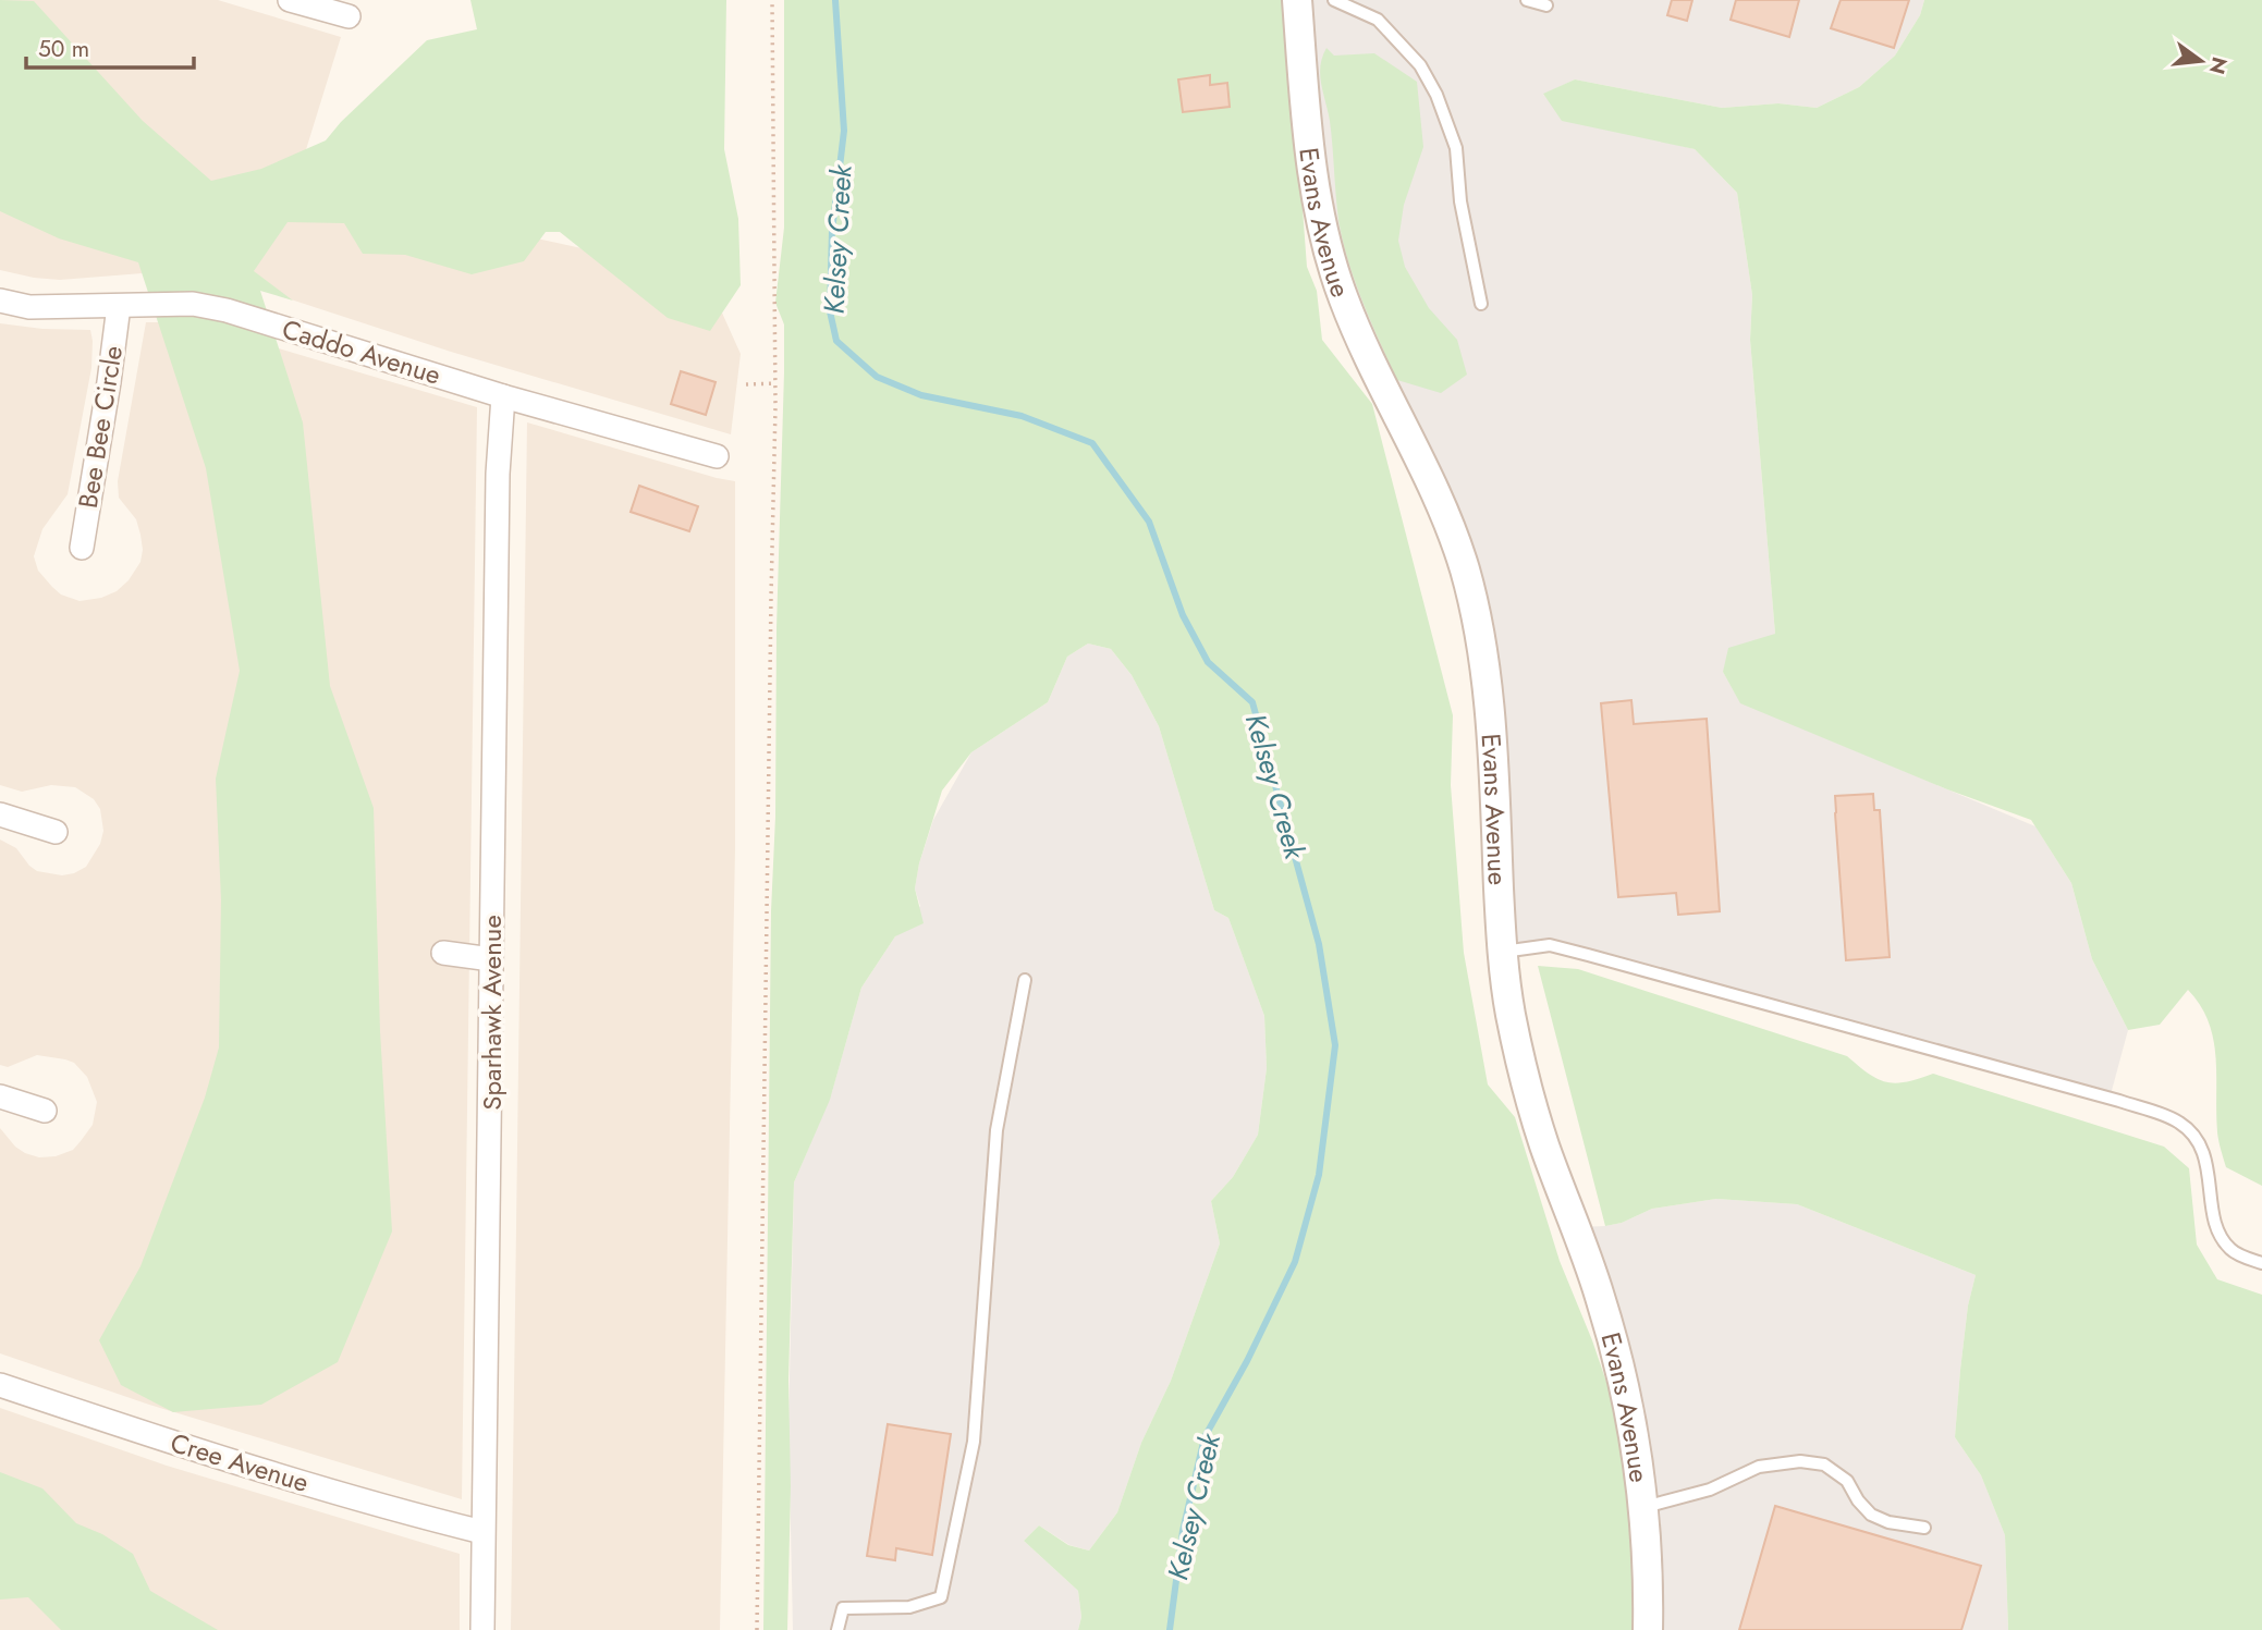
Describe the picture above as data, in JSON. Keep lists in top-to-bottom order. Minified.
{"streets":{"street":["Evans Avenue","Caddo Avenue","Bee Bee Circle","Sparhawk Avenue","Cree Avenue"]},"crossings":[["Caddo Avenue","Bee Bee Circle"],["Caddo Avenue","Sparhawk Avenue"],["Sparhawk Avenue","Cree Avenue"]],"water":["Kelsey Creek"],"scale_bar":"50 m","north":"right"}
